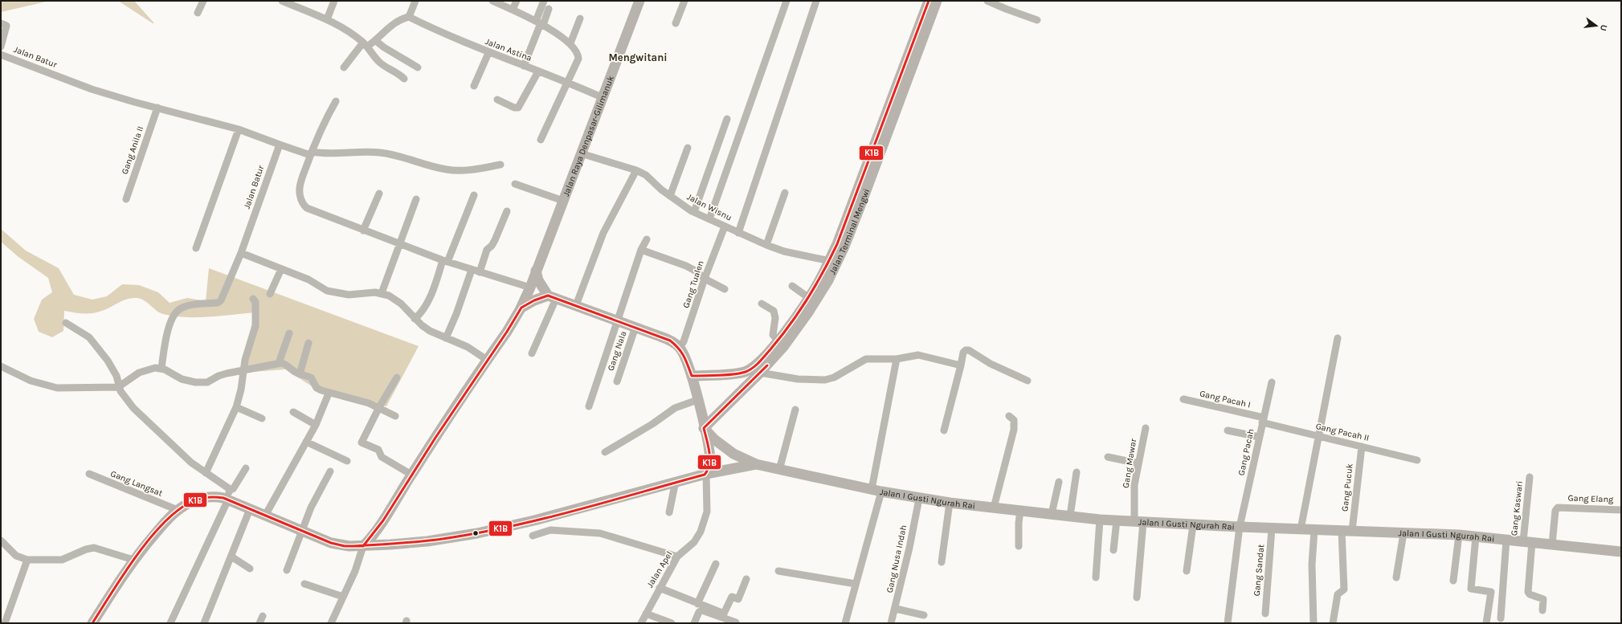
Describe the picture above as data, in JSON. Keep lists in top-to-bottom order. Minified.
{"streets":{"highway":["Jalan Raya Denpasar-Gilimanuk","Jalan Terminal Mengwi","Jalan I Gusti Ngurah Rai"],"street":["Jalan Astina","Jalan Batur","Gang Anila II","Jalan Wisnu","Gang Tualen","Gang Nala","Gang Pacah I","Gang Pacah II","Gang Pacah","Gang Mawar","Gang Langsat","Gang Pucuk","Gang Elang","Gang Kaswari","Gang Nusa Indah","Jalan Apel","Gang Sandat"]},"crossings":[["Jalan Astina","Jalan Raya Denpasar-Gilimanuk"],["Jalan Batur","Gang Anila II"],["Jalan Raya Denpasar-Gilimanuk","Jalan Wisnu"],["Jalan Wisnu","Jalan Terminal Mengwi"],["Jalan Wisnu","Gang Tualen"],["Gang Pacah I","Gang Pacah II"],["Gang Pacah I","Gang Pacah"],["Gang Pacah II","Gang Pacah"],["Gang Pacah II","Gang Pucuk"],["Gang Pacah","Jalan I Gusti Ngurah Rai"],["Gang Mawar","Jalan I Gusti Ngurah Rai"],["Gang Pucuk","Jalan I Gusti Ngurah Rai"],["Jalan I Gusti Ngurah Rai","Gang Elang"],["Jalan I Gusti Ngurah Rai","Gang Kaswari"],["Jalan I Gusti Ngurah Rai","Gang Nusa Indah"],["Jalan I Gusti Ngurah Rai","Gang Sandat"]],"districts":["Mengwitani"],"lines":["transit line K1B"],"north":"right"}
